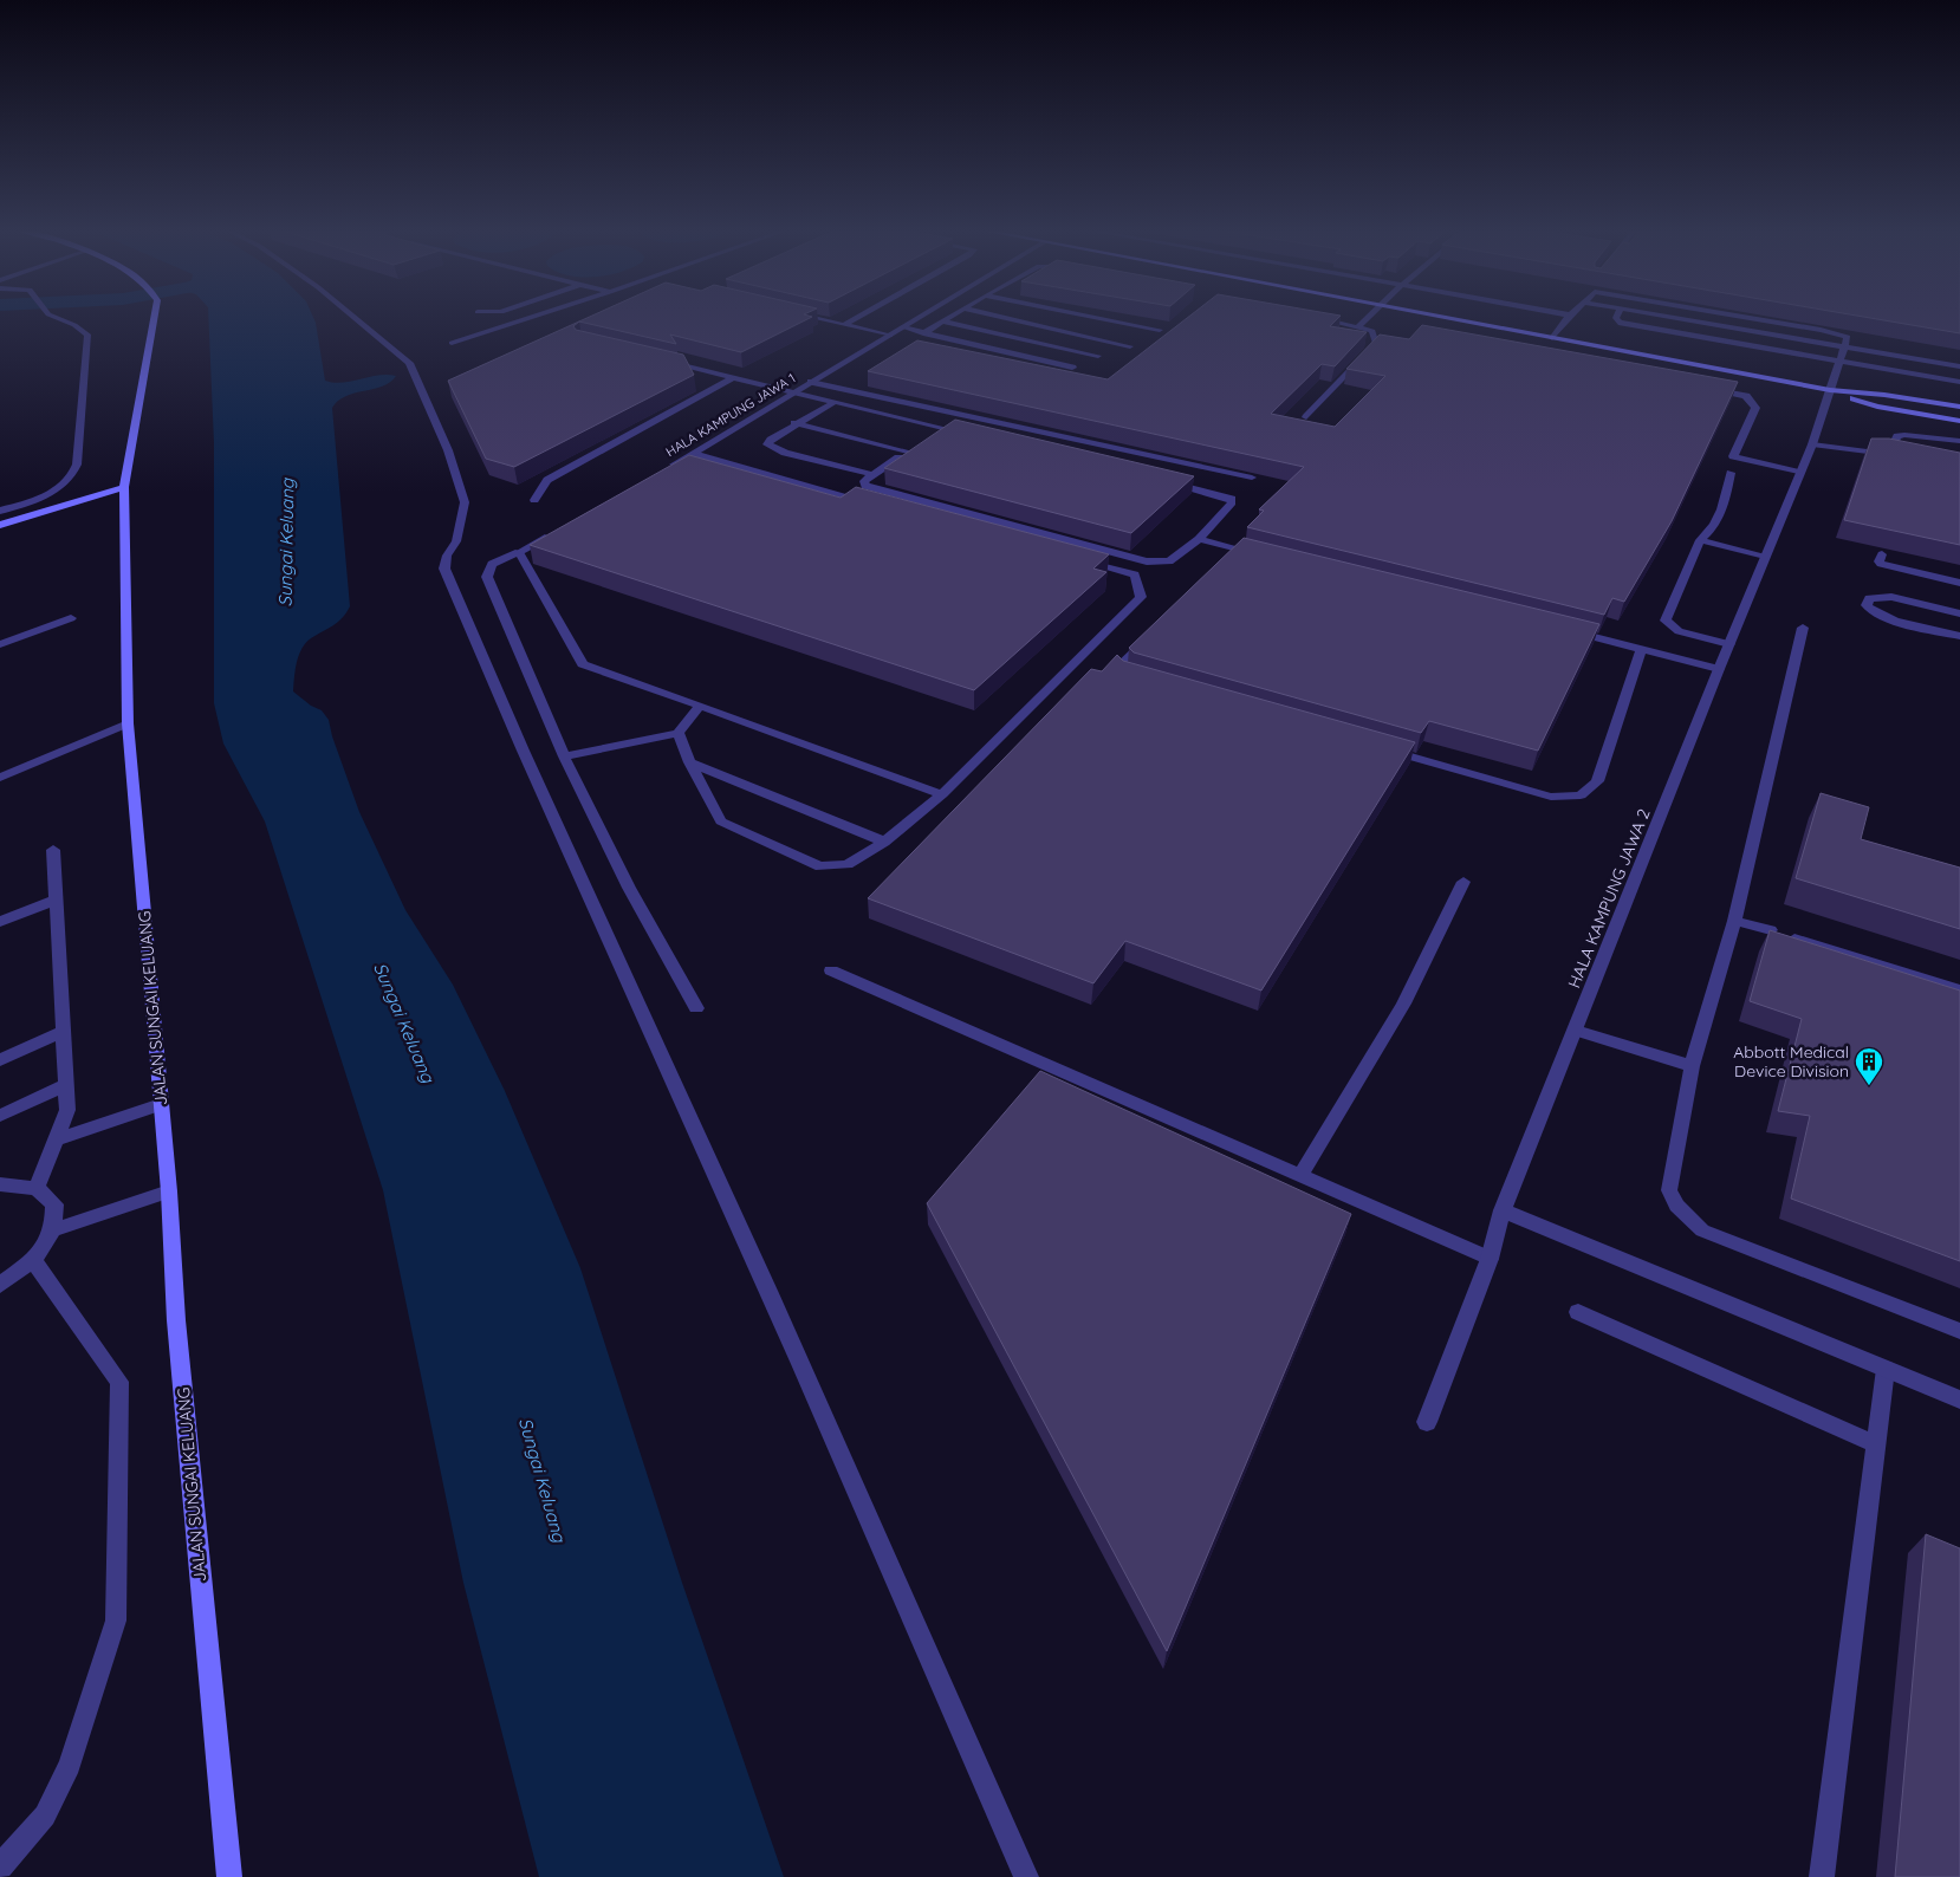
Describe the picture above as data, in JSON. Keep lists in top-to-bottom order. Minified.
{"streets":{"street":["HALA KAMPUNG JAWA 1","HALA KAMPUNG JAWA 2","JALAN SUNGAI KELUANG"]},"water":["Sungai Keluang"],"places":{"building":["Abbott Medical Device Division"]}}
